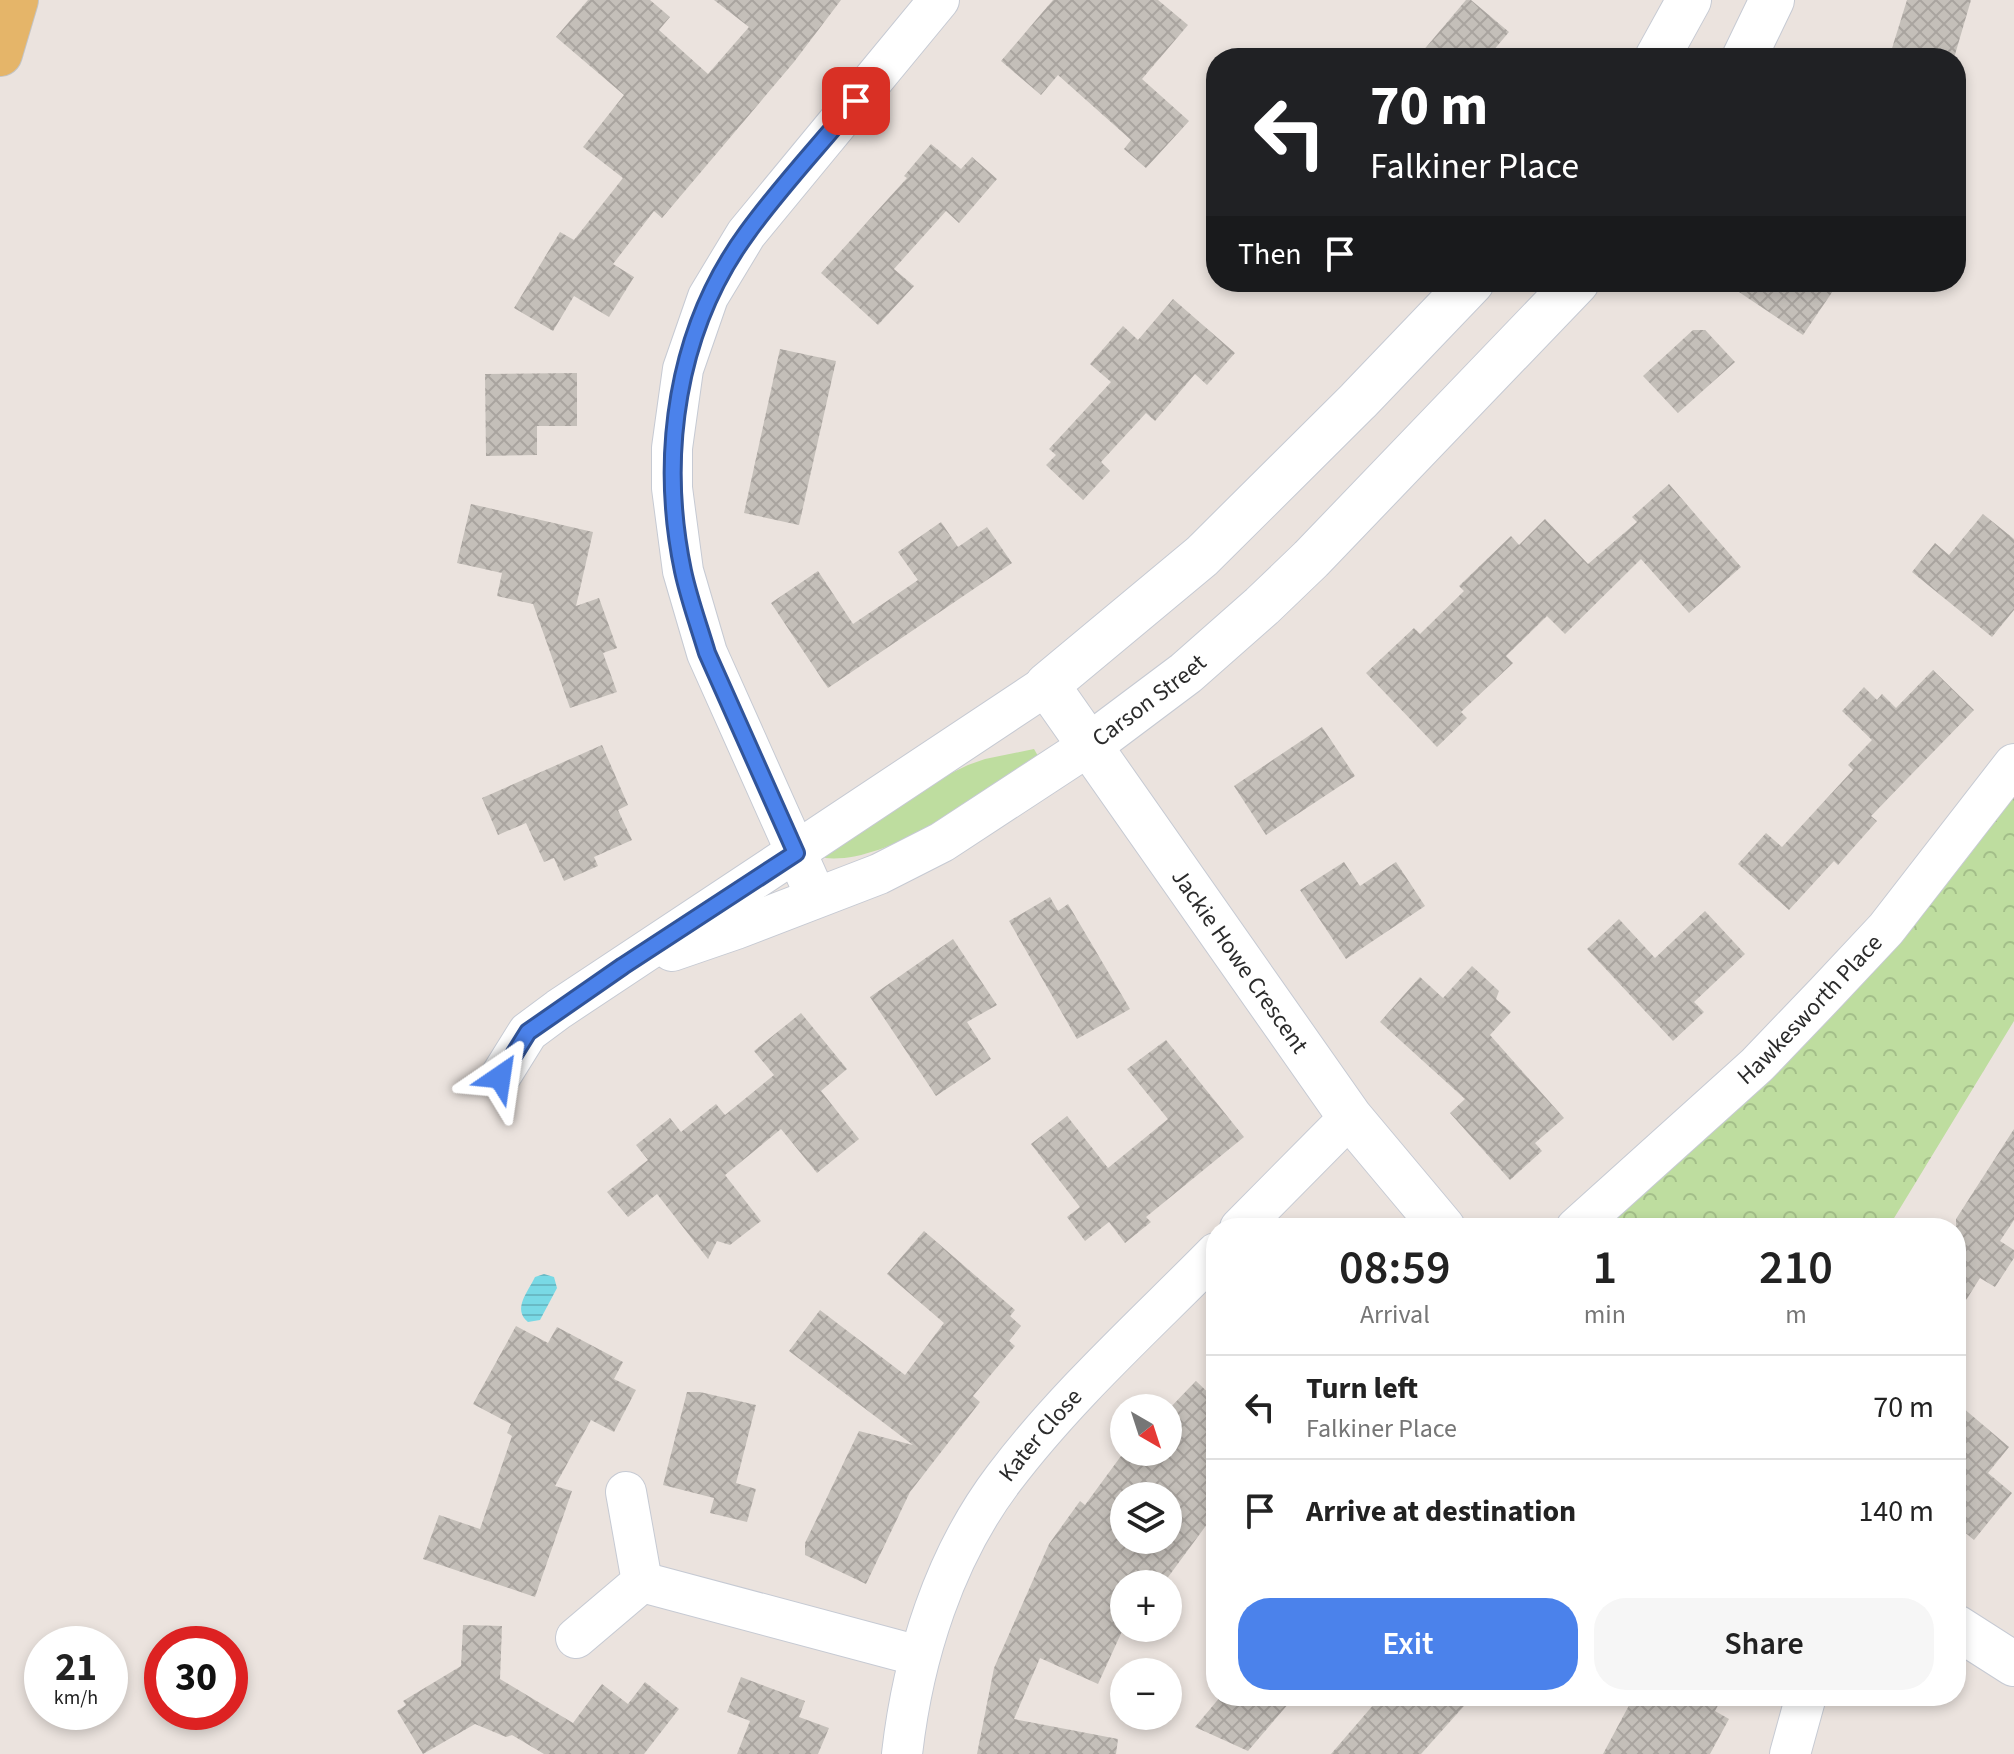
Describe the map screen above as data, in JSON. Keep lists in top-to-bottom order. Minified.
{"streets":{"street":["Carson Street","Jackie Howe Crescent","Hawkesworth Place","Kater Close"]},"crossings":[["Carson Street","Jackie Howe Crescent"]],"north":"bottom right","page":{"turn":["70 m","Falkiner Place"],"then":"Then","eta":["08:59","Arrival","1","min","210","m"],"list":[{"name":"Turn left","note":"Falkiner Place","value":"70 m"},{"name":"Arrive at destination","value":"140 m"}],"map_buttons":["+","−"],"buttons":["Exit","Share"],"speed":"21 km/h","limit":"30"}}
